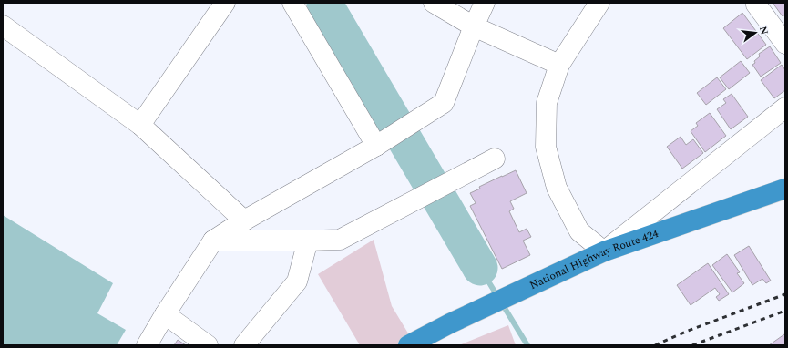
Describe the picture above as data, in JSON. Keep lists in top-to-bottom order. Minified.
{"streets":{"highway":["National Highway Route 424"]},"north":"right"}
